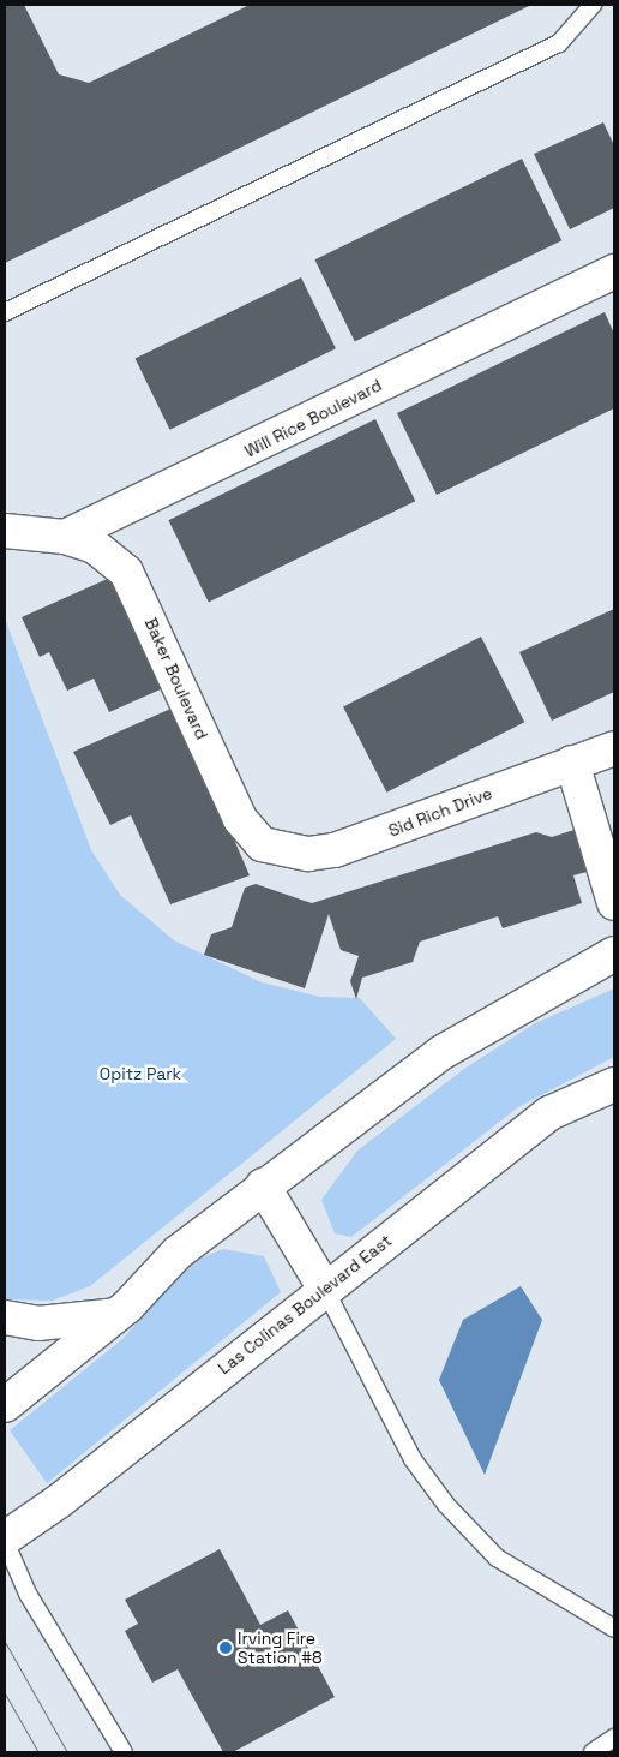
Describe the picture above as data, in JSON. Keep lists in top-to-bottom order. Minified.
{"streets":{"main road":["Will Rice Boulevard","Baker Boulevard","Sid Rich Drive","Las Colinas Boulevard East"]},"crossings":[["Will Rice Boulevard","Baker Boulevard"],["Baker Boulevard","Sid Rich Drive"]],"parks":["Opitz Park"],"places":["Irving Fire Station #8"]}
